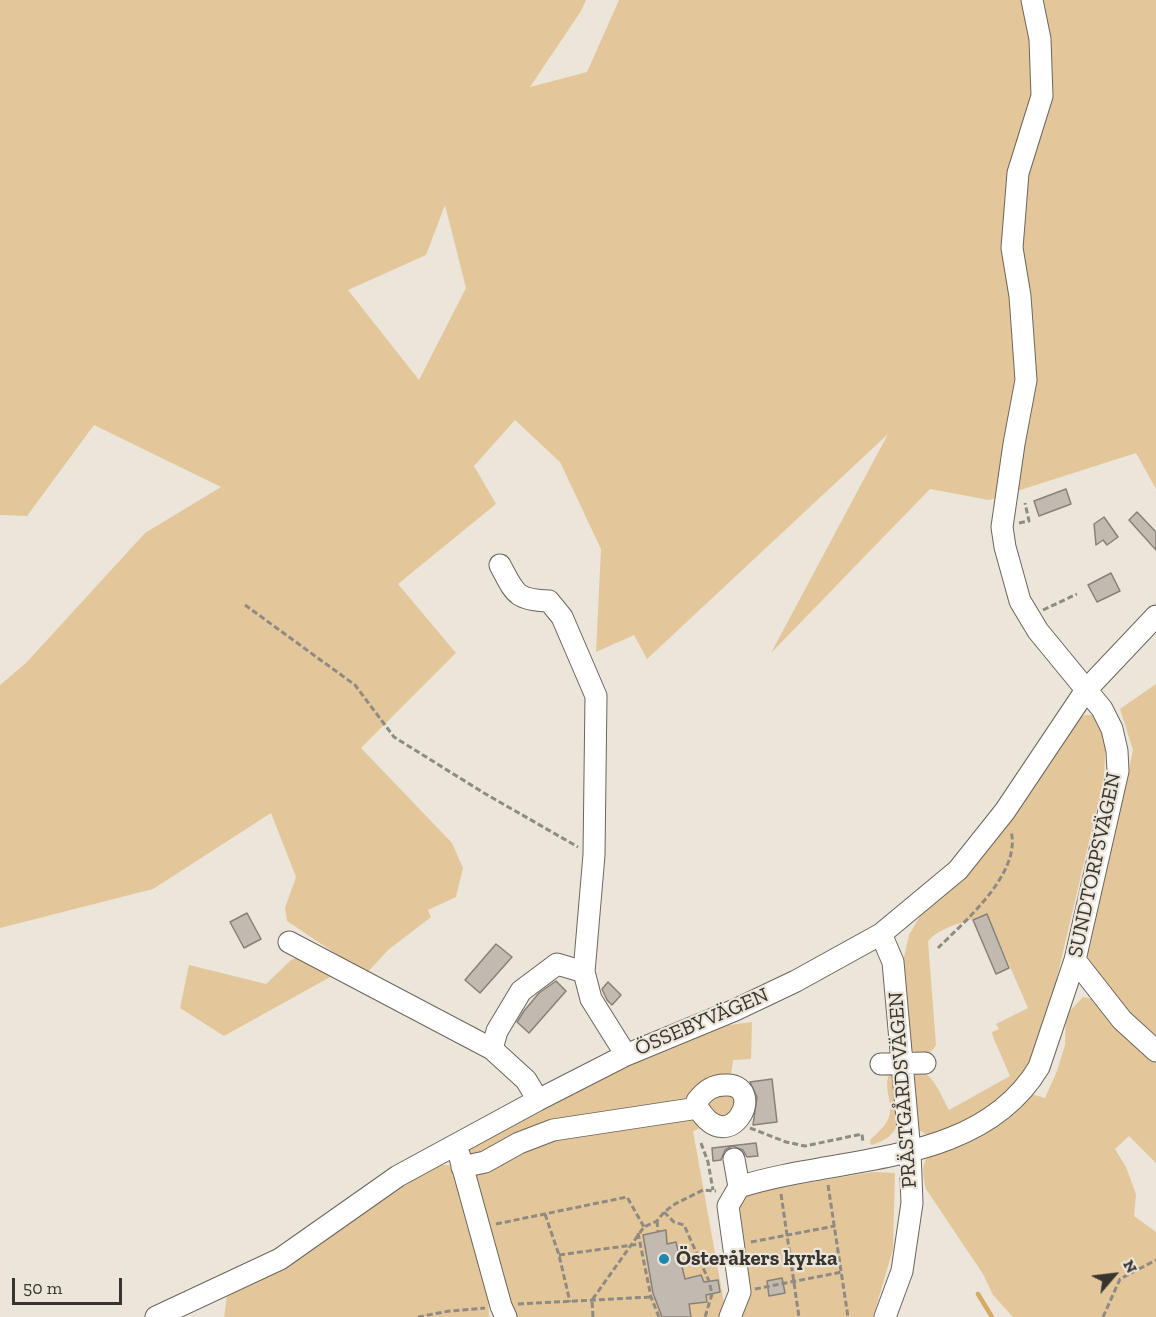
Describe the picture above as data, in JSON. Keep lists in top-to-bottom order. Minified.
{"streets":{"street":["SUNDTORPSVÄGEN","ÖSSEBYVÄGEN","PRÄSTGÅRDSVÄGEN"]},"crossings":[["SUNDTORPSVÄGEN","ÖSSEBYVÄGEN"],["SUNDTORPSVÄGEN","PRÄSTGÅRDSVÄGEN"],["ÖSSEBYVÄGEN","PRÄSTGÅRDSVÄGEN"]],"places":["Österåkers kyrka"],"scale_bar":"50 m","north":"top right"}
